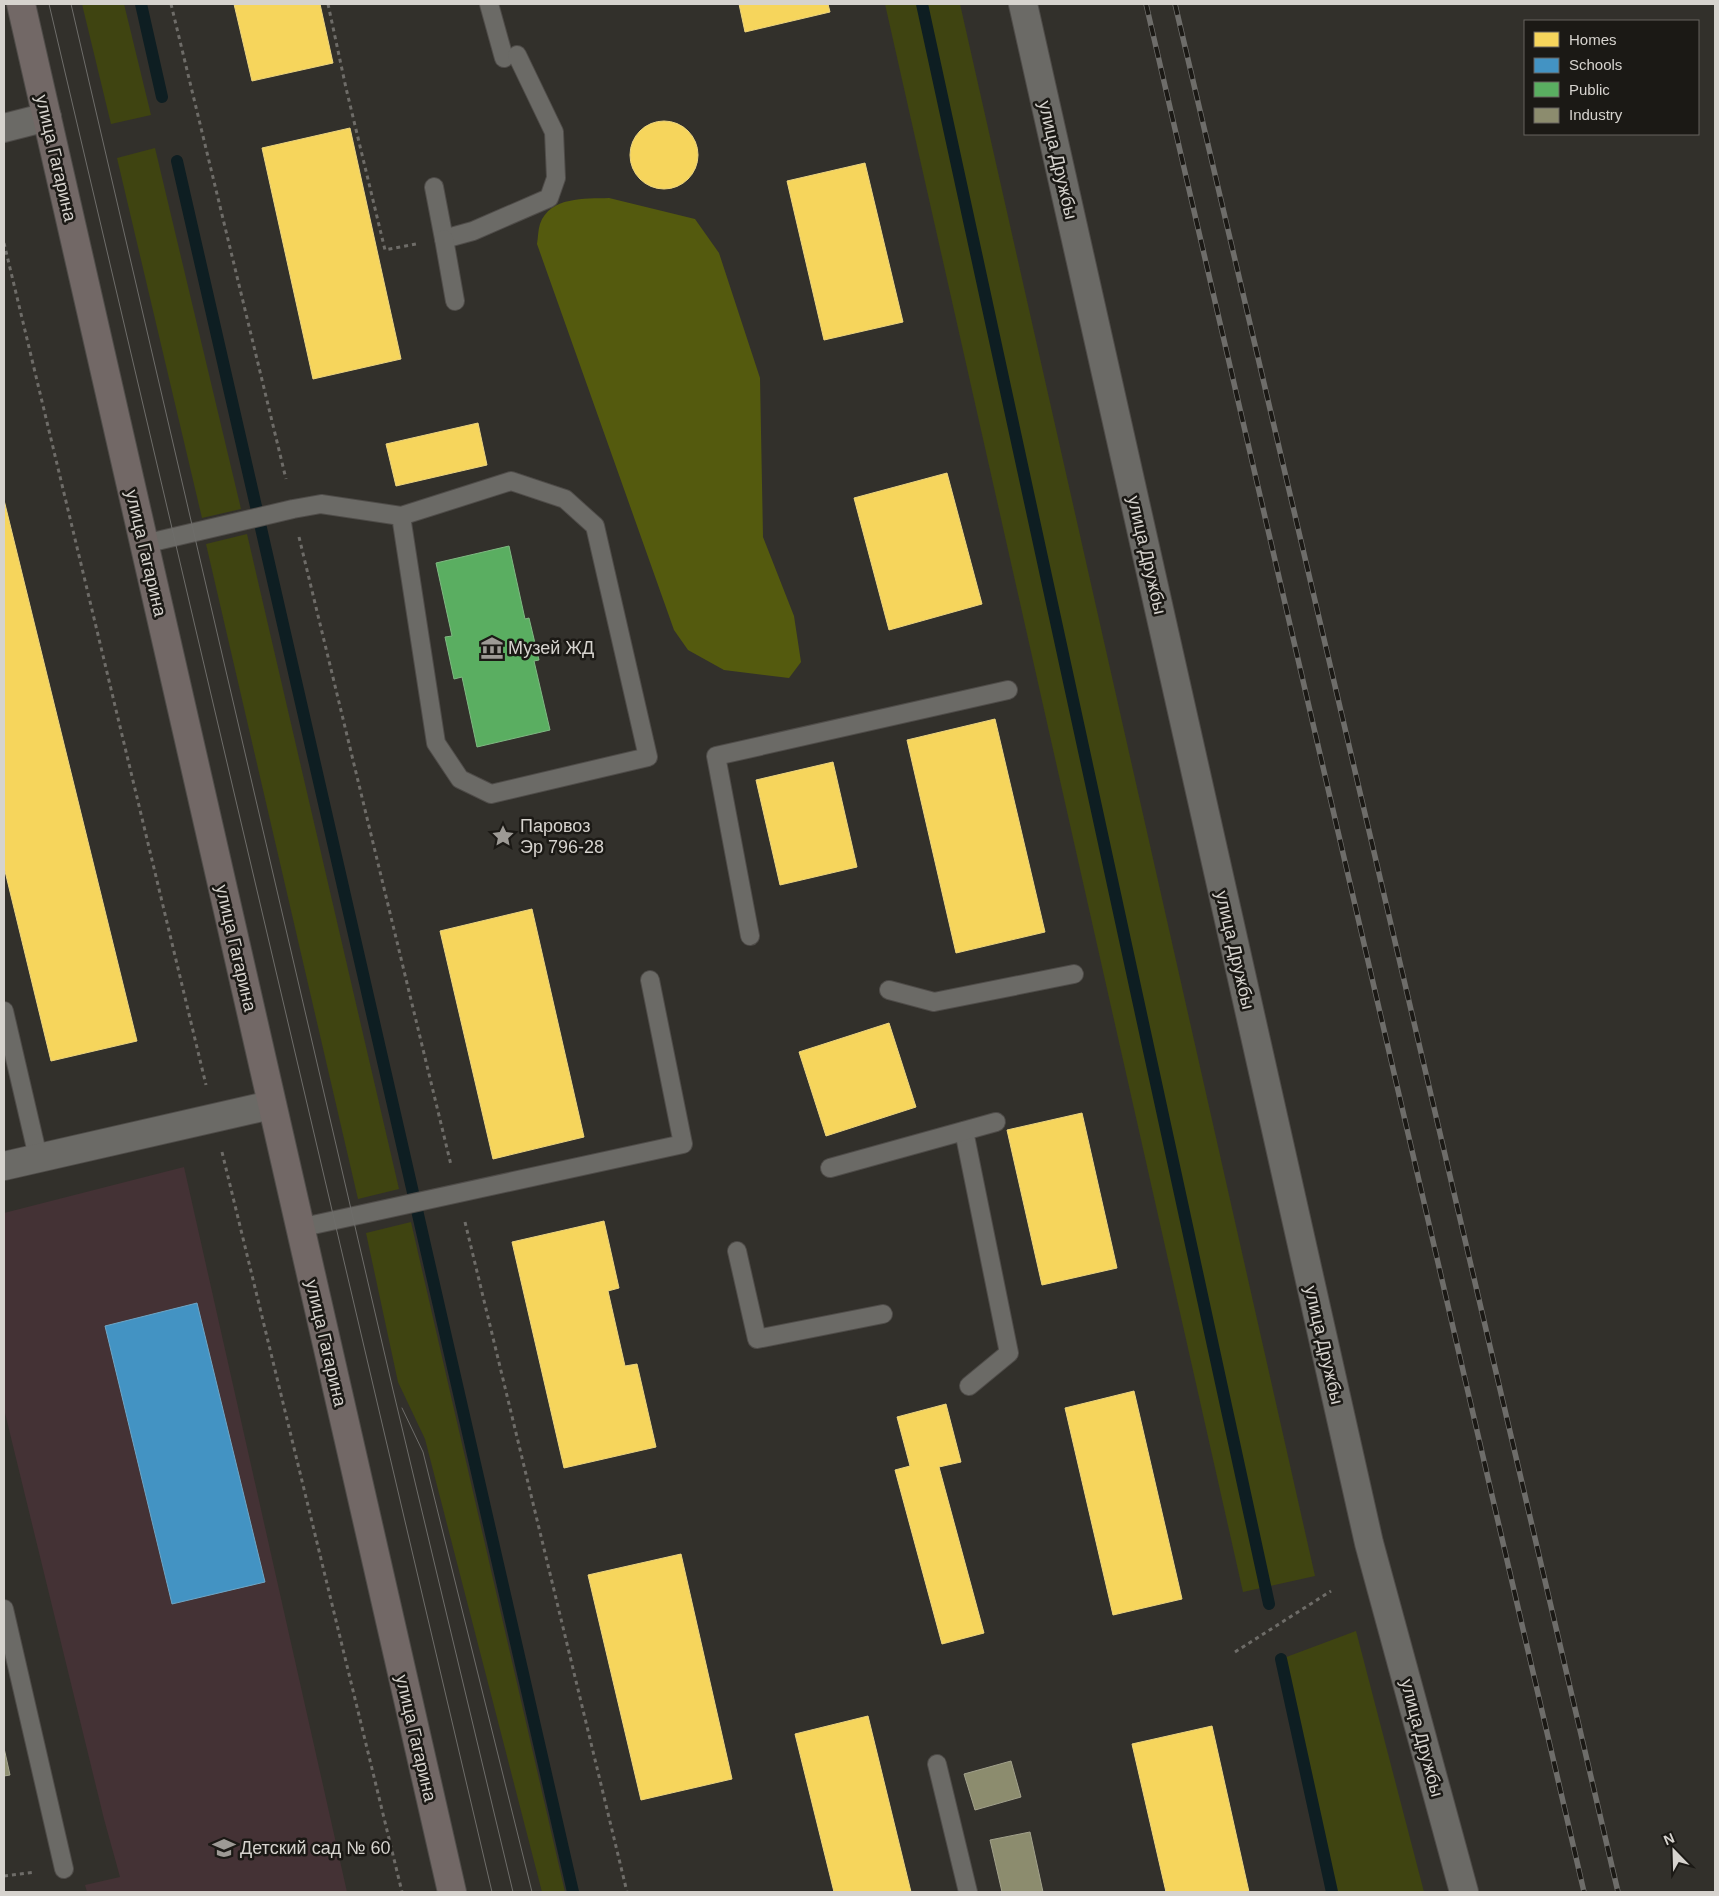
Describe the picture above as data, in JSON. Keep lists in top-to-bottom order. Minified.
{"streets":{"main road":["улица Гагарина"],"street":["улица Дружбы"]},"places":{"museum":["Музей ЖД"],"place":["Паровоз Эр 796-28"],"school or university":["Детский сад № 60"]},"legend":["Homes","Schools","Public","Industry"],"north":"top left"}
